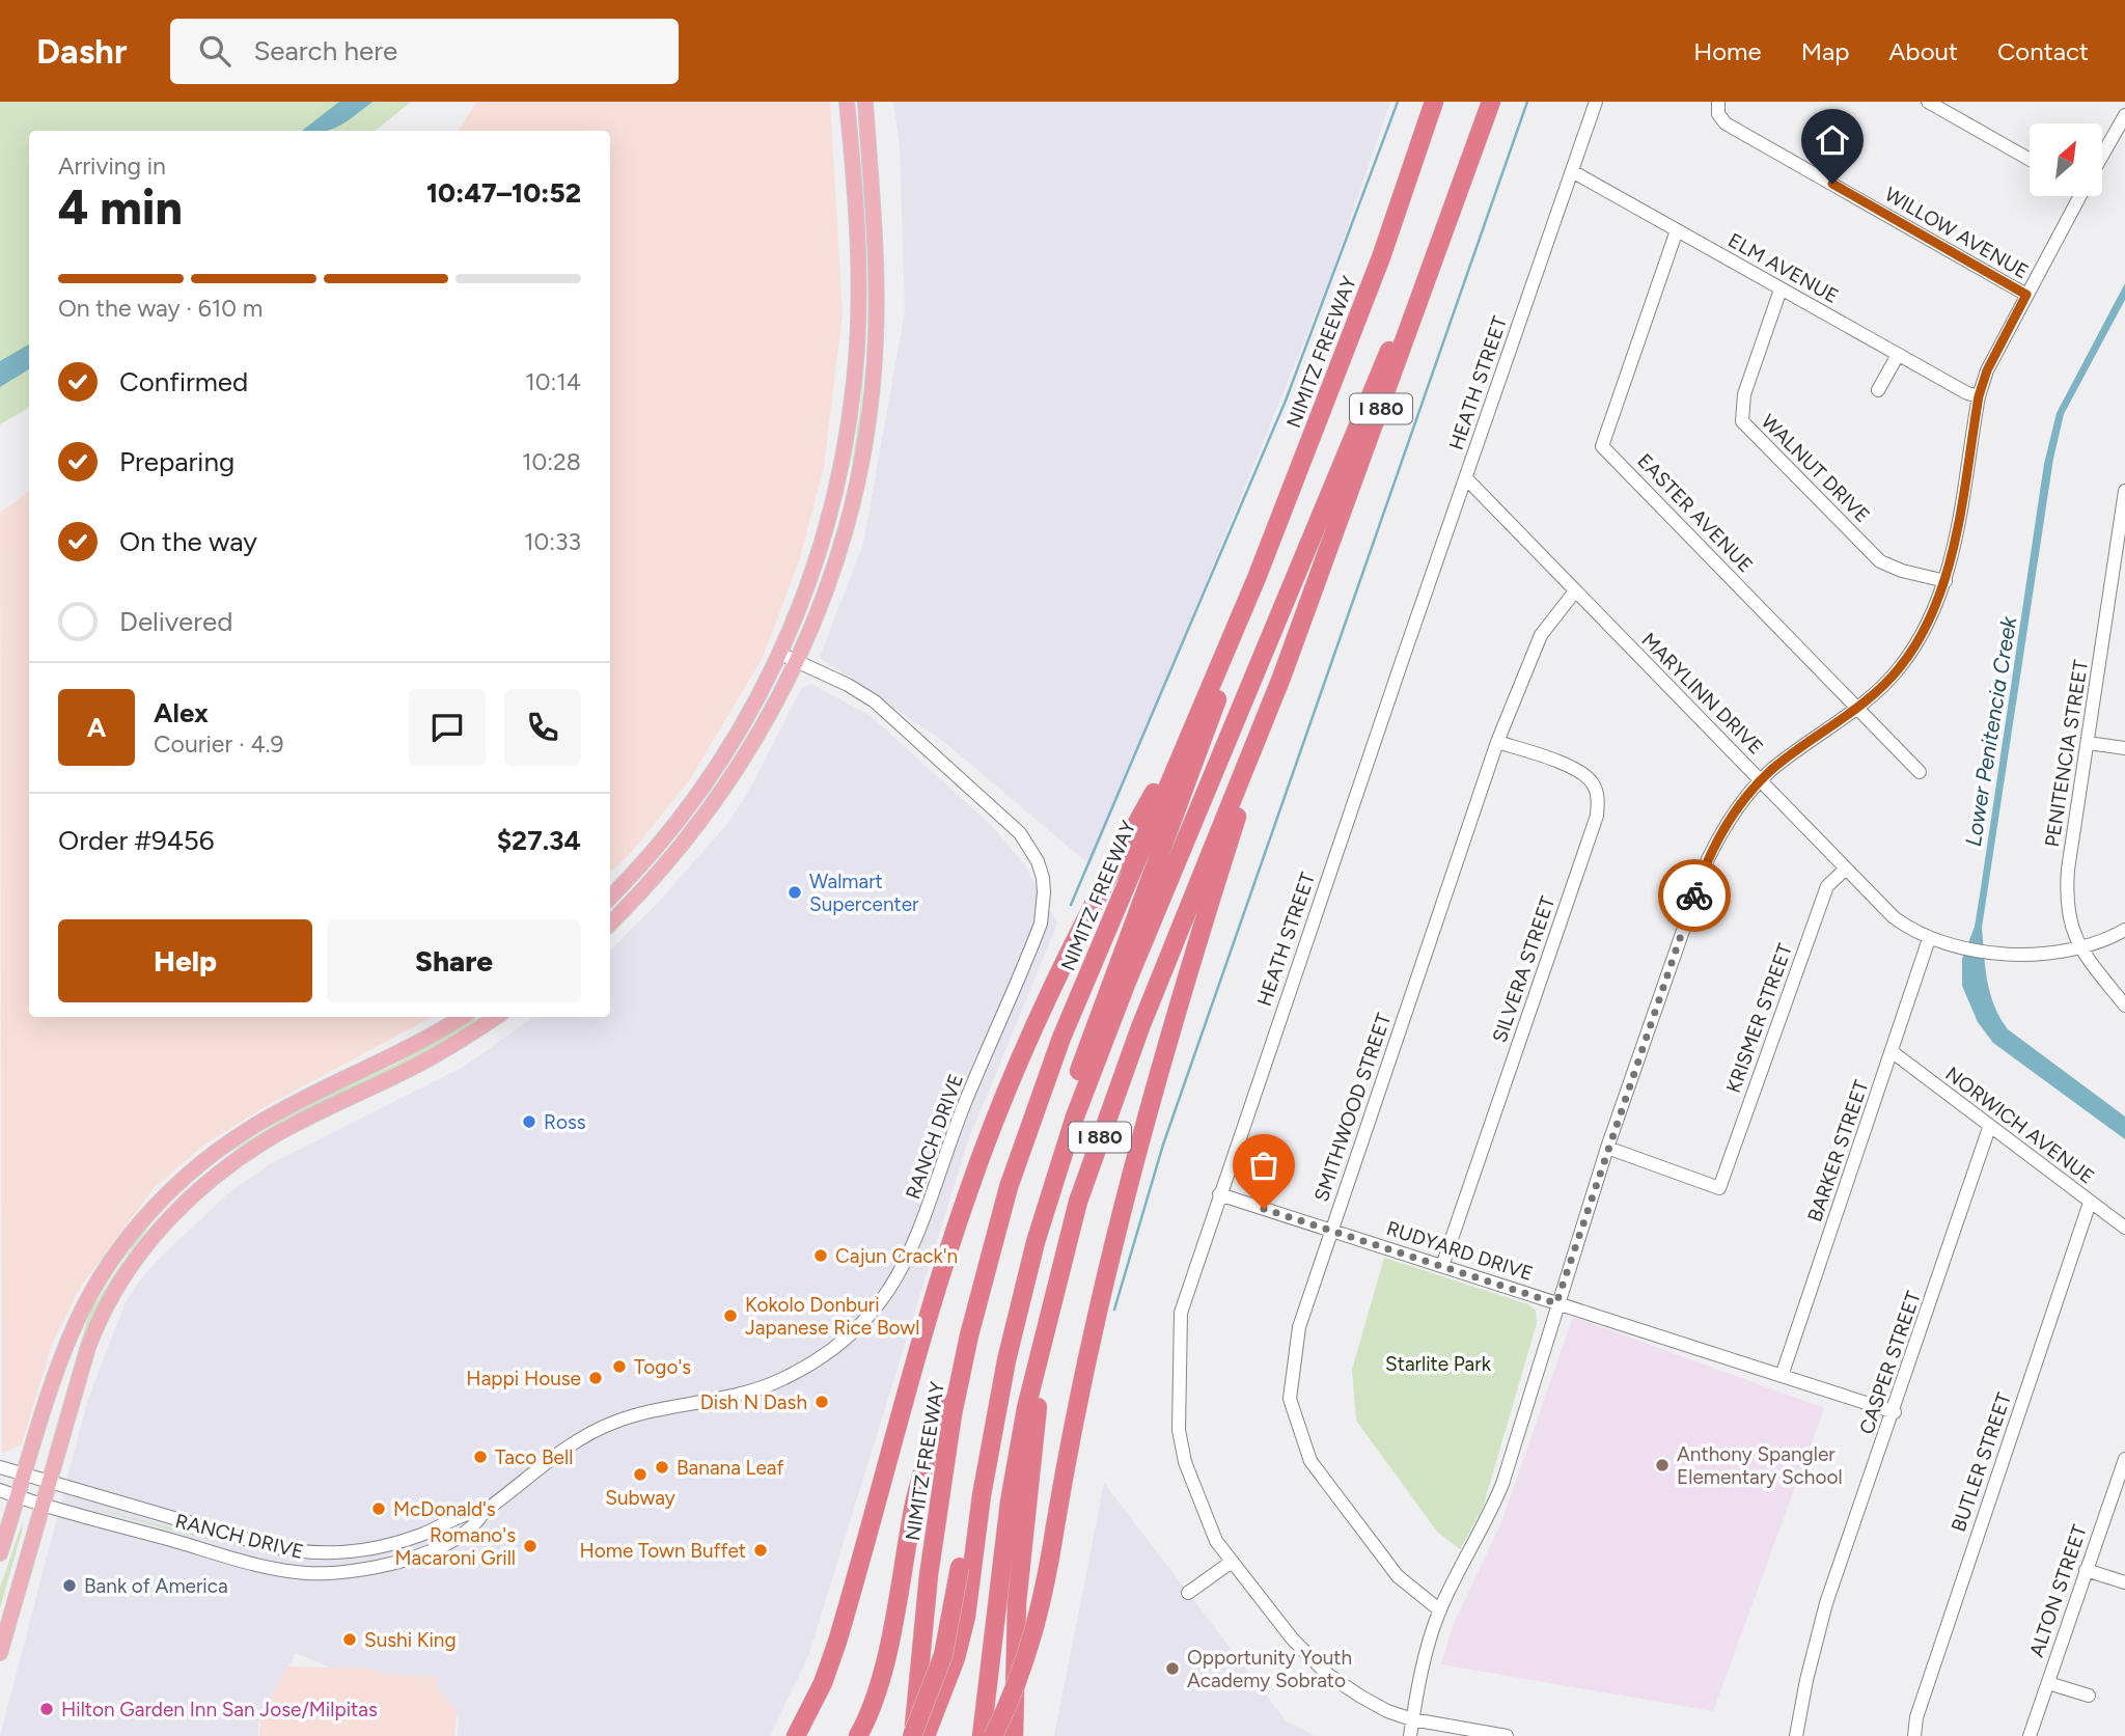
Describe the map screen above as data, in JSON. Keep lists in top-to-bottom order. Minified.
{"streets":{"highway":["NIMITZ FREEWAY","I 880"],"street":["WILLOW AVENUE","ELM AVENUE","HEATH STREET","WALNUT DRIVE","EASTER AVENUE","MARYLINN DRIVE","PENITENCIA STREET","SILVERA STREET","KRISMER STREET","SMITHWOOD STREET","NORWICH AVENUE","RANCH DRIVE","BARKER STREET","RUDYARD DRIVE","CASPER STREET","BUTLER STREET","ALTON STREET"]},"crossings":[["ELM AVENUE","HEATH STREET"],["ELM AVENUE","WALNUT DRIVE"],["ELM AVENUE","EASTER AVENUE"],["HEATH STREET","MARYLINN DRIVE"],["HEATH STREET","RUDYARD DRIVE"],["MARYLINN DRIVE","PENITENCIA STREET"],["MARYLINN DRIVE","KRISMER STREET"],["MARYLINN DRIVE","SMITHWOOD STREET"],["MARYLINN DRIVE","BARKER STREET"],["SILVERA STREET","SMITHWOOD STREET"],["SILVERA STREET","RUDYARD DRIVE"],["SMITHWOOD STREET","RUDYARD DRIVE"],["NORWICH AVENUE","BARKER STREET"],["NORWICH AVENUE","CASPER STREET"],["NORWICH AVENUE","BUTLER STREET"],["BARKER STREET","RUDYARD DRIVE"],["RUDYARD DRIVE","CASPER STREET"]],"water":["Lower Penitencia Creek"],"parks":["Starlite Park"],"places":["Walmart Supercenter","Ross","Cajun Crack'n","Kokolo Donburi Japanese Rice Bowl","Togo's","Happi House","Dish N Dash","Taco Bell","Anthony Spangler Elementary School","Banana Leaf","Subway","McDonald's","Romano's Macaroni Grill","Home Town Buffet","Bank of America","Sushi King","Opportunity Youth Academy Sobrato","Hilton Garden Inn San Jose/Milpitas"],"north":"top right","page":{"header":"Dashr","search":"Search here","nav":["Home","Map","About","Contact"],"heading":["4 min","Arriving in","10:47–10:52"],"panel":["Alex","Courier · 4.9","Order #9456","$27.34"],"bar":"On the way · 610 m","list":[["Confirmed","10:14"],["Preparing","10:28"],["On the way","10:33"],"Delivered"],"round":"A","buttons":["Help","Share"]}}
